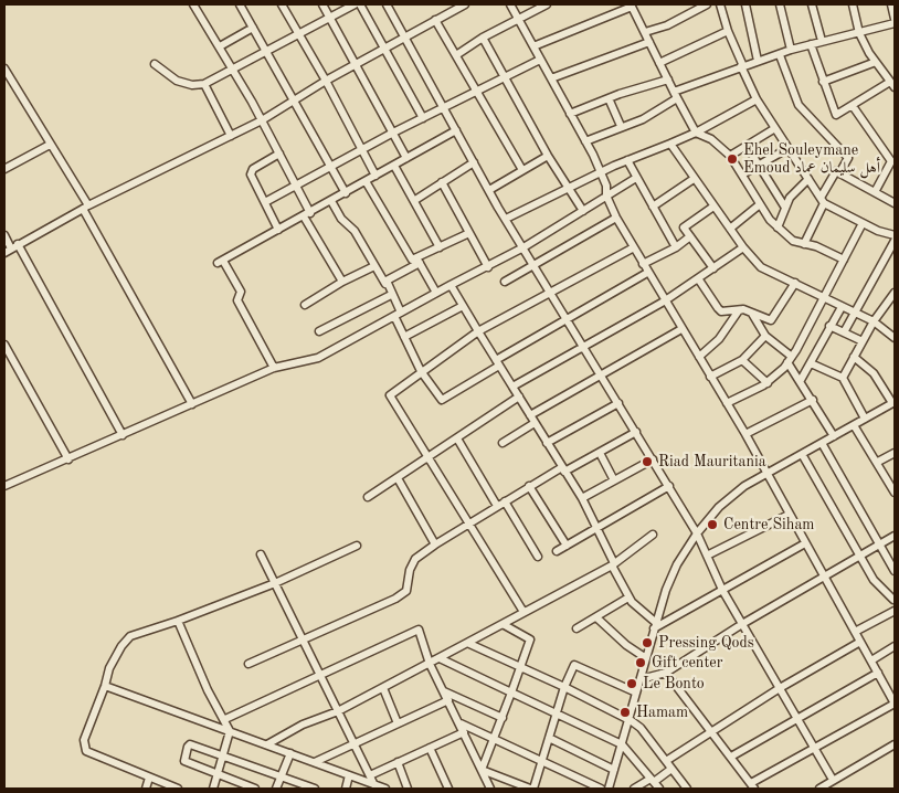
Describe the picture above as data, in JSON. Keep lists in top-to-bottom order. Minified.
{"places":["Ehel Souleymane Emoud أهل سليمان عماد","Riad Mauritania","Centre Siham","Pressing Qods","Gift center","Le Bonto","Hamam"]}
